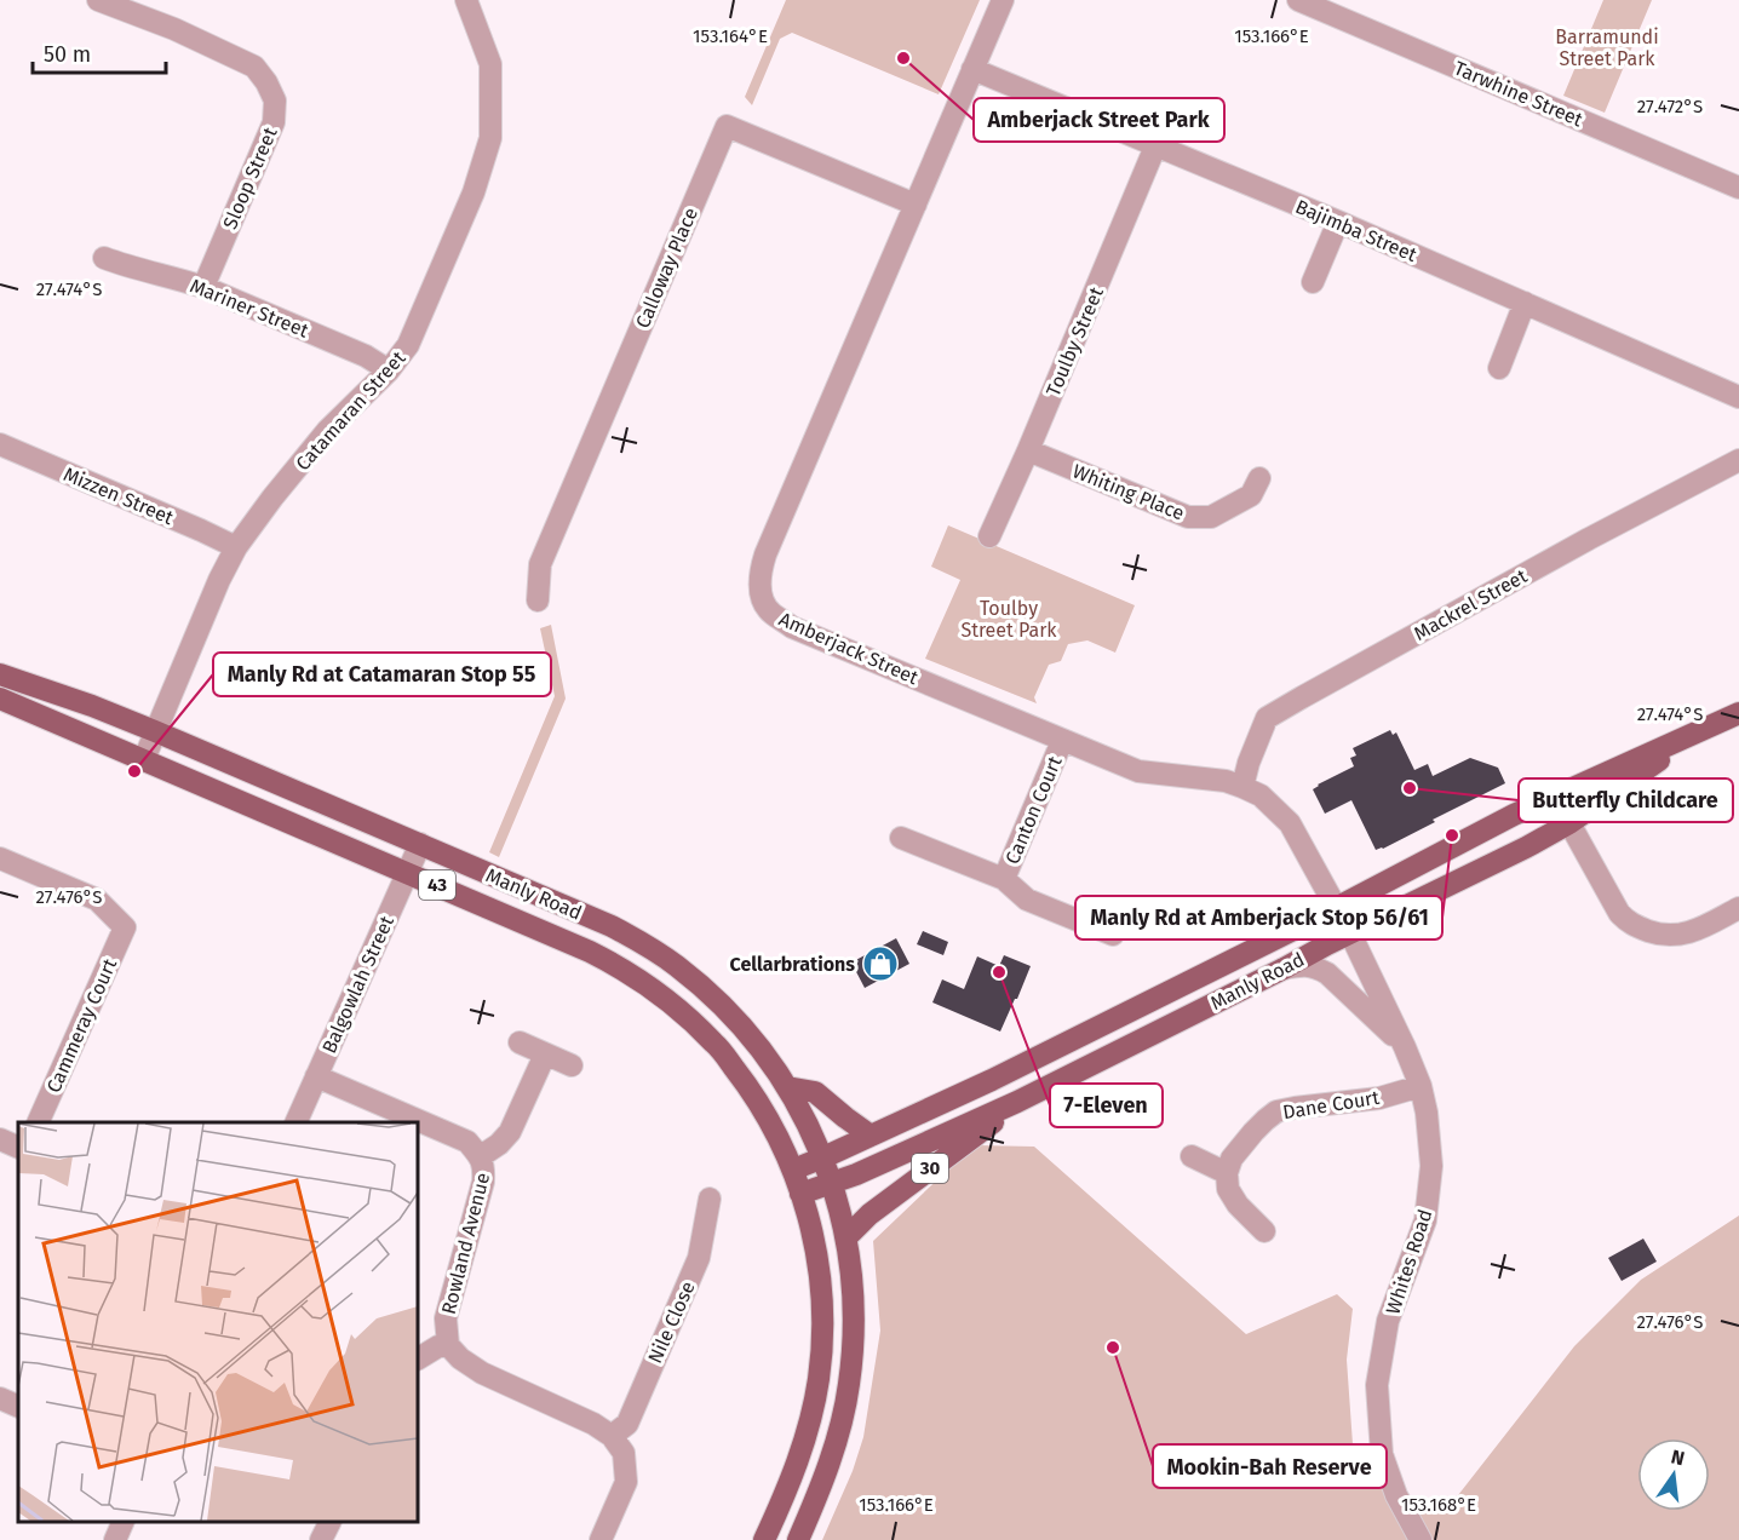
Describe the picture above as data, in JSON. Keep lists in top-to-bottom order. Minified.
{"streets":{"main road":["43","Manly Road","30"],"street":["Tarwhine Street","Sloop Street","Bajimba Street","Calloway Place","Mariner Street","Toulby Street","Catamaran Street","Whiting Place","Mizzen Street","Mackrel Street","Amberjack Street","Canton Court","Balgowlah Street","Cammeray Court","Dane Court","Rowland Avenue","Whites Road","Nile Close"]},"crossings":[["Sloop Street","Mariner Street"],["Bajimba Street","Toulby Street"],["Bajimba Street","Amberjack Street"],["Calloway Place","Amberjack Street"],["Mariner Street","Catamaran Street"],["Toulby Street","Whiting Place"],["Catamaran Street","Mizzen Street"],["Catamaran Street","Manly Road"],["Mackrel Street","Amberjack Street"],["Amberjack Street","Canton Court"],["Amberjack Street","Manly Road"],["Amberjack Street","Whites Road"],["Manly Road","Balgowlah Street"],["Manly Road","30"],["Manly Road","Whites Road"],["Balgowlah Street","Rowland Avenue"],["Dane Court","Whites Road"]],"parks":["Barramundi Street Park","Toulby Street Park"],"places":{"other":["Amberjack Street Park","Manly Rd at Catamaran Stop 55","Butterfly Childcare","Manly Rd at Amberjack Stop 56/61","7-Eleven","Mookin-Bah Reserve"],"shop":["Cellarbrations"]},"scale_bar":"50 m","north":"top","coordinates":["153.164°E","153.166°E","27.472°S","27.474°S","27.476°S","153.168°E"]}
